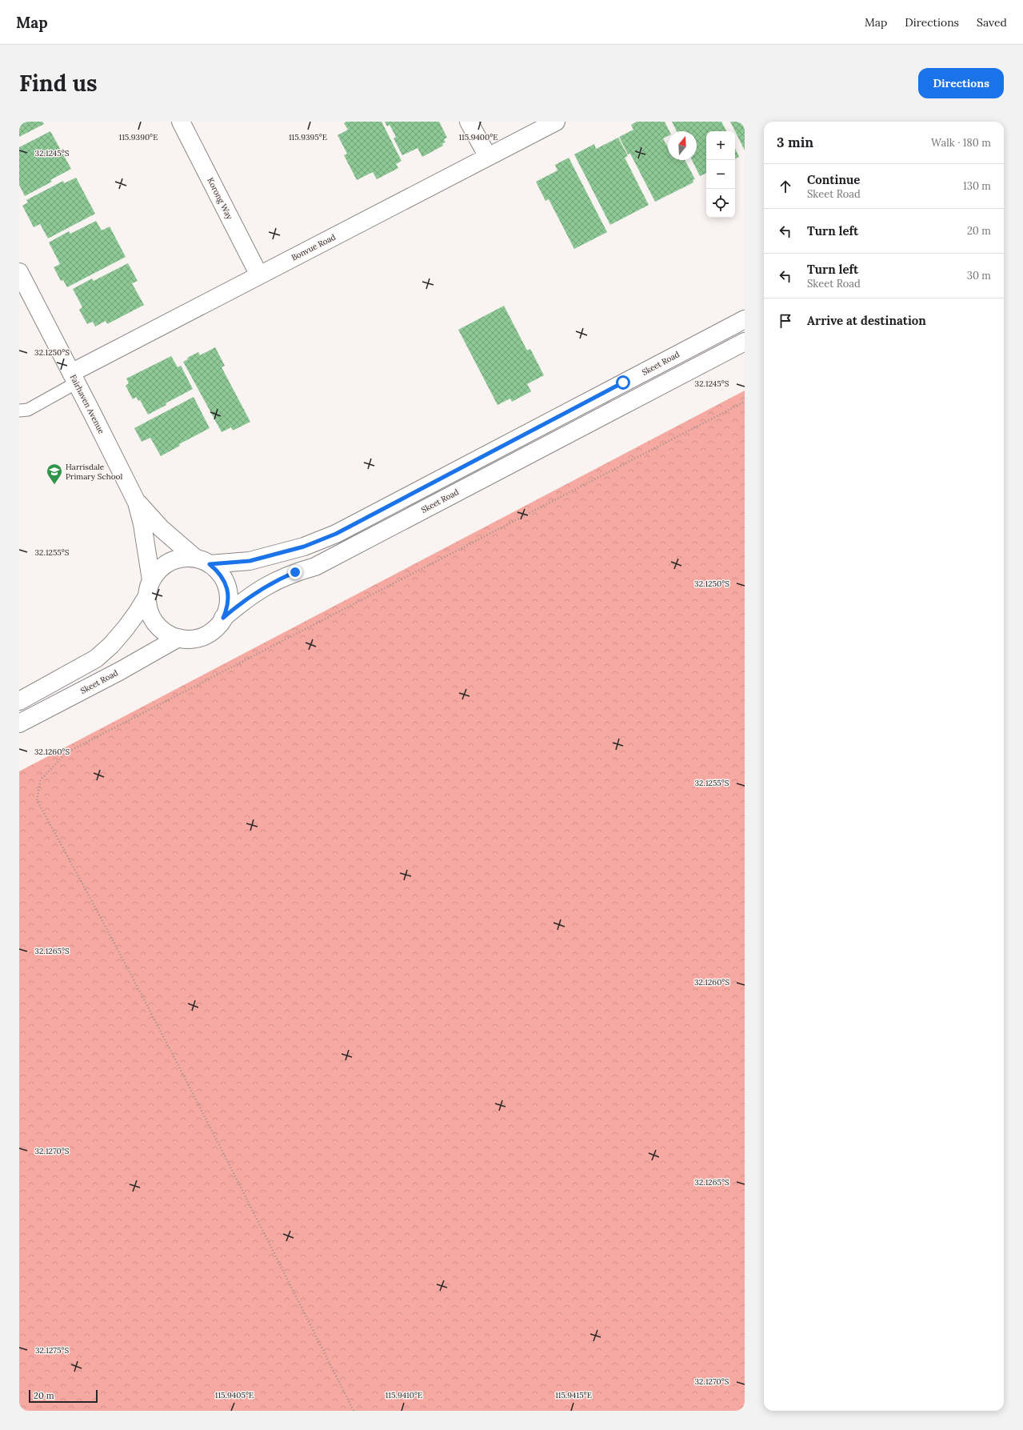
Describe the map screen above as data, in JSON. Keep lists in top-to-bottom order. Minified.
{"streets":{"street":["Korong Way","Bonvue Road","Skeet Road","Fairhaven Avenue"]},"crossings":[["Korong Way","Bonvue Road"],["Bonvue Road","Fairhaven Avenue"],["Skeet Road","Fairhaven Avenue"]],"places":{"school or university":["Harrisdale Primary School"]},"scale_bar":"20 m","north":"top","page":{"header":"Map","nav":["Map","Directions","Saved"],"buttons":"Directions","title":"Find us","heading":["3 min","Walk · 180 m"],"map_buttons":["+","−"],"list":[["Continue","Skeet Road","130 m"],["Turn left","20 m"],["Turn left","Skeet Road","30 m"],"Arrive at destination"],"scale":"20 m"},"coordinates":["115.9390°E","115.9395°E","115.9400°E","32.1245°S","32.1250°S","32.1255°S","32.1260°S","32.1265°S","32.1270°S","32.1275°S","115.9405°E","115.9410°E","115.9415°E"]}
